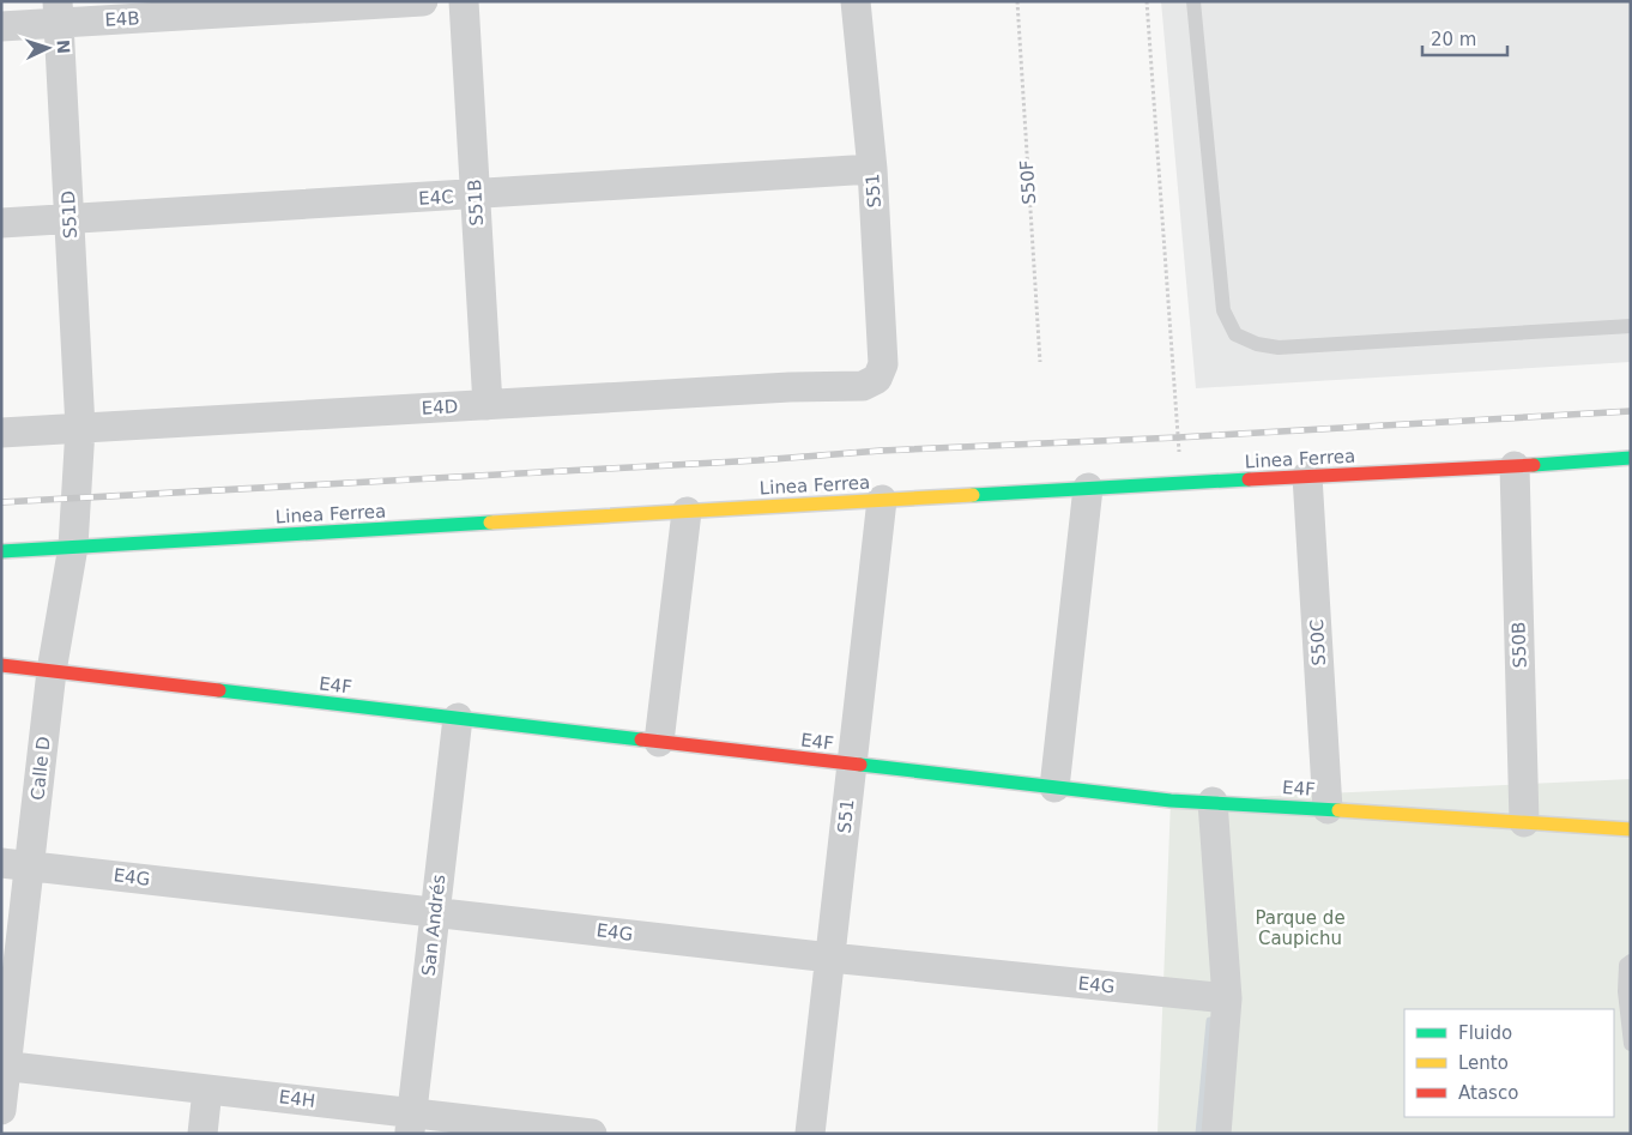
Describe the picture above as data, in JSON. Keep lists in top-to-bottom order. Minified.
{"streets":{"street":["E4B","S51","E4C","S51B","S51D","E4D","Linea Ferrea","S50C","S50B","E4F","Calle D","E4G","San Andrés","E4H"],"path":["S50F"]},"crossings":[["E4B","S51D"],["S51","E4C"],["S51","E4D"],["S51","Linea Ferrea"],["S51","E4F"],["S51","E4G"],["E4C","S51B"],["E4C","S51D"],["S51B","E4D"],["S51D","E4D"],["S51D","Calle D"],["E4D","Calle D"],["Linea Ferrea","S50C"],["Linea Ferrea","S50B"],["Linea Ferrea","Calle D"],["S50C","E4F"],["S50B","E4F"],["E4F","Calle D"],["E4F","San Andrés"],["Calle D","E4G"],["Calle D","E4H"],["E4G","San Andrés"],["San Andrés","E4H"]],"parks":["Parque de Caupichu"],"legend":["Fluido","Lento","Atasco"],"scale_bar":"20 m","north":"right"}
